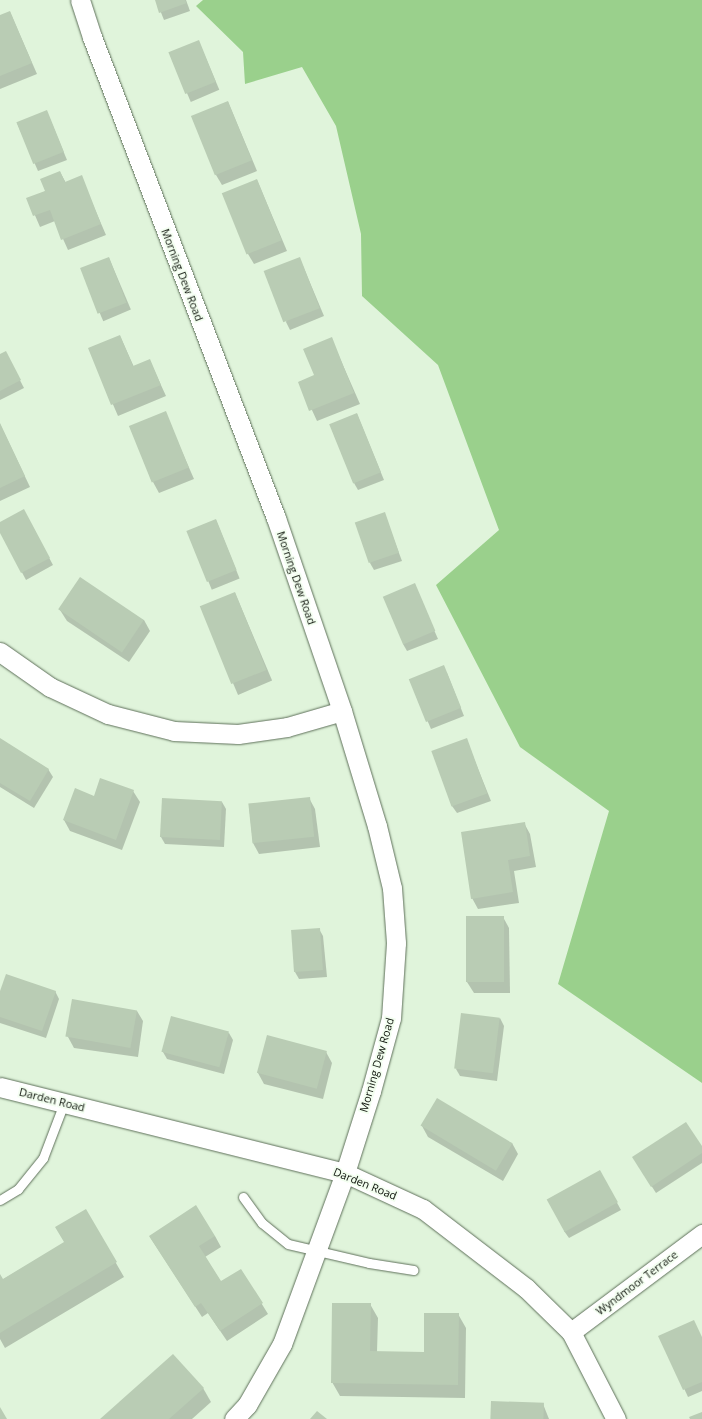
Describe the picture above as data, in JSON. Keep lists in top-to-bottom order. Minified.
{"streets":{"street":["Morning Dew Road","Darden Road","Wyndmoor Terrace"]},"crossings":[["Morning Dew Road","Darden Road"],["Darden Road","Wyndmoor Terrace"]]}
